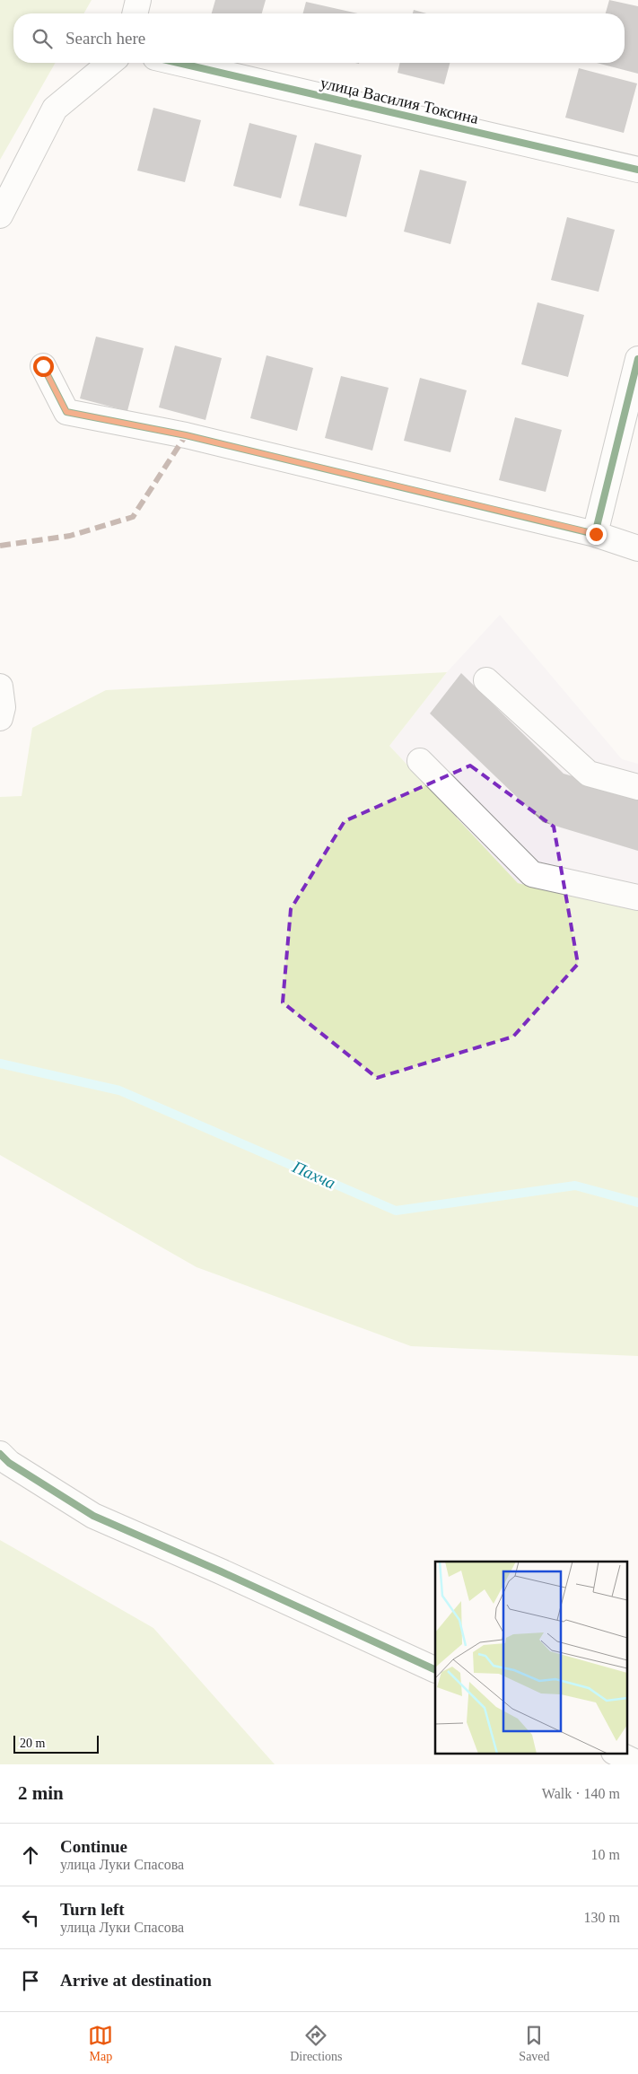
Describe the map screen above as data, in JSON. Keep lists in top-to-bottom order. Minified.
{"streets":{"street":["улица Василия Токсина"]},"water":["Пахча"],"scale_bar":"20 m","page":{"search":"Search here","scale":"20 m","heading":["2 min","Walk · 140 m"],"list":[["Continue","улица Луки Спасова","10 m"],["Turn left","улица Луки Спасова","130 m"],"Arrive at destination"],"nav":["Map","Directions","Saved"]}}
